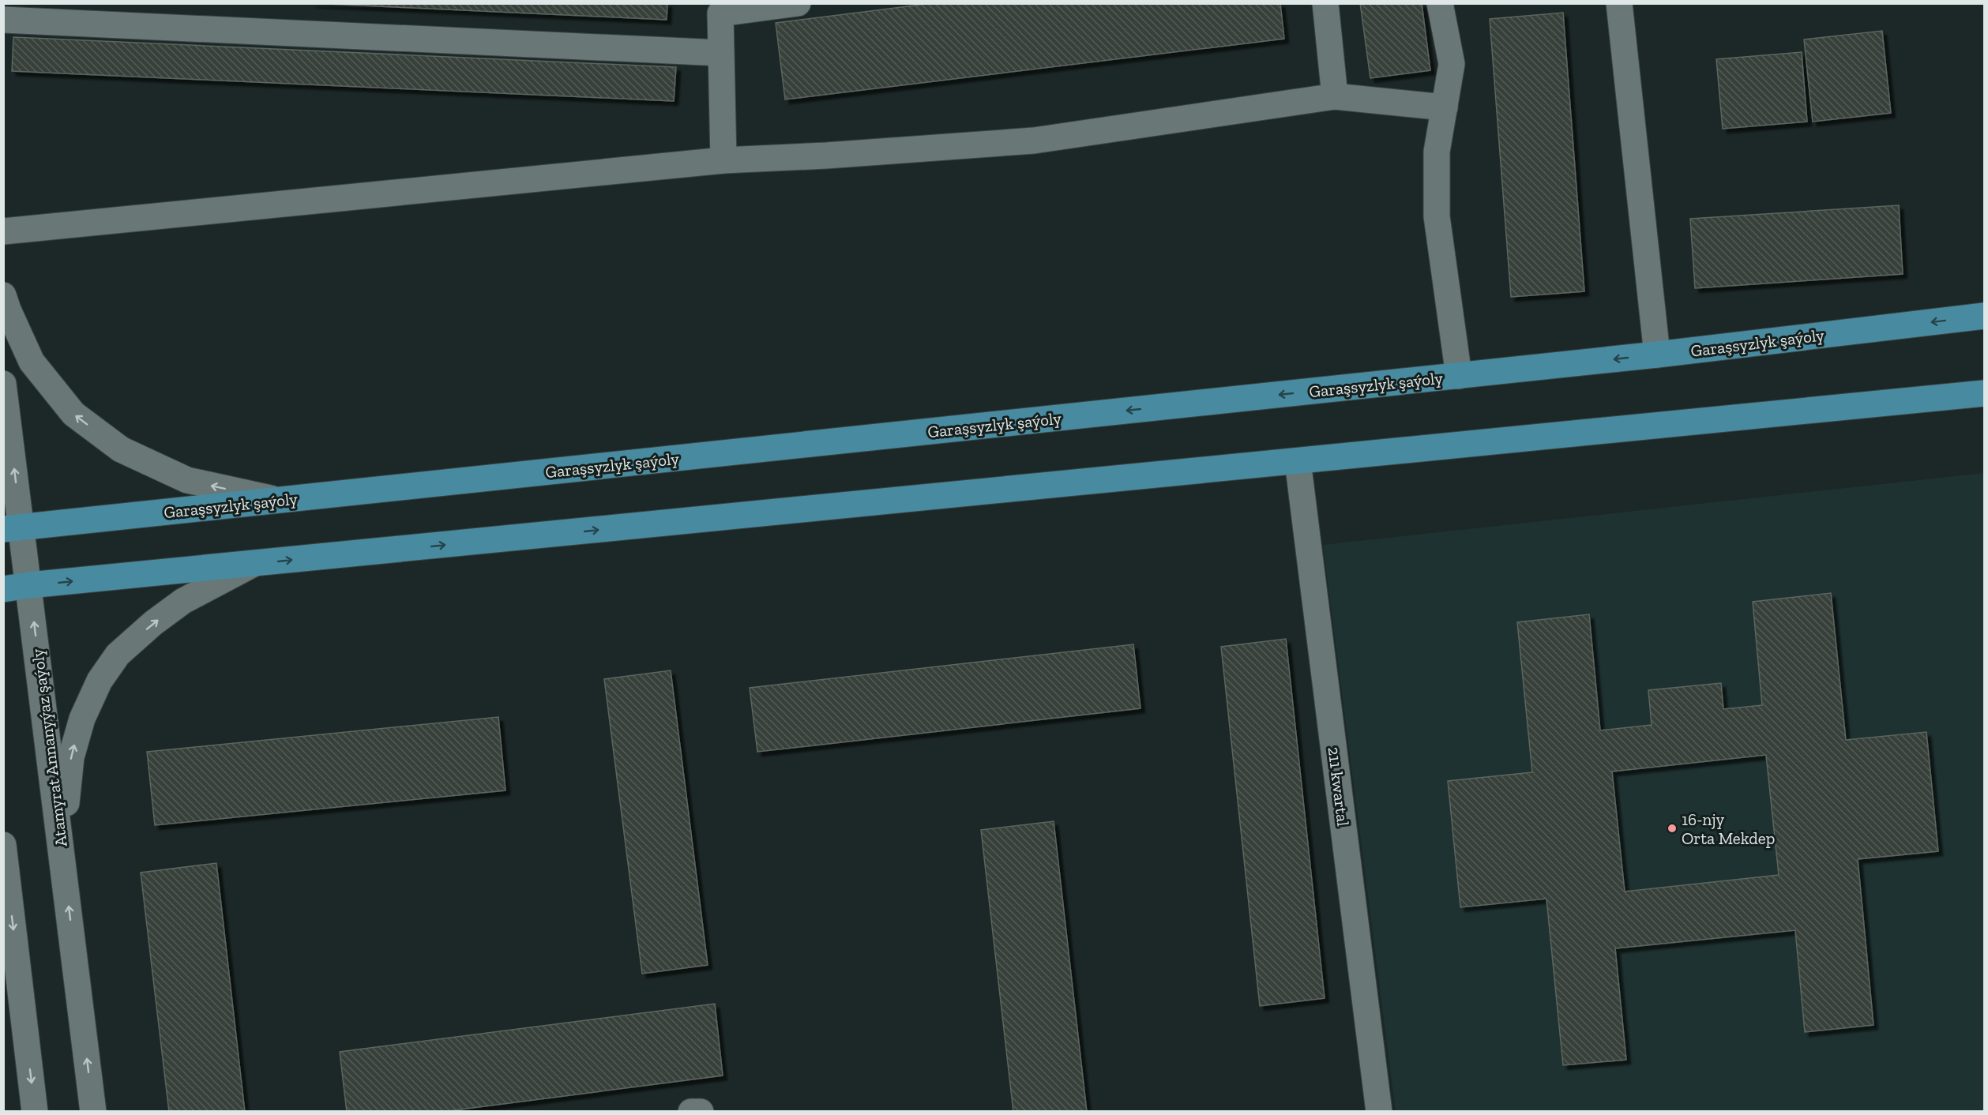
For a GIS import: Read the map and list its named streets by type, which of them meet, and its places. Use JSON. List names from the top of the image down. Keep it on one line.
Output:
{"streets":{"main road":["Garaşsyzlyk şaýoly"],"street":["Atamyrat Annanyýaz şaýoly","211 kwartal"]},"crossings":[["Garaşsyzlyk şaýoly","Atamyrat Annanyýaz şaýoly"]],"places":["16-njy Orta Mekdep"]}
